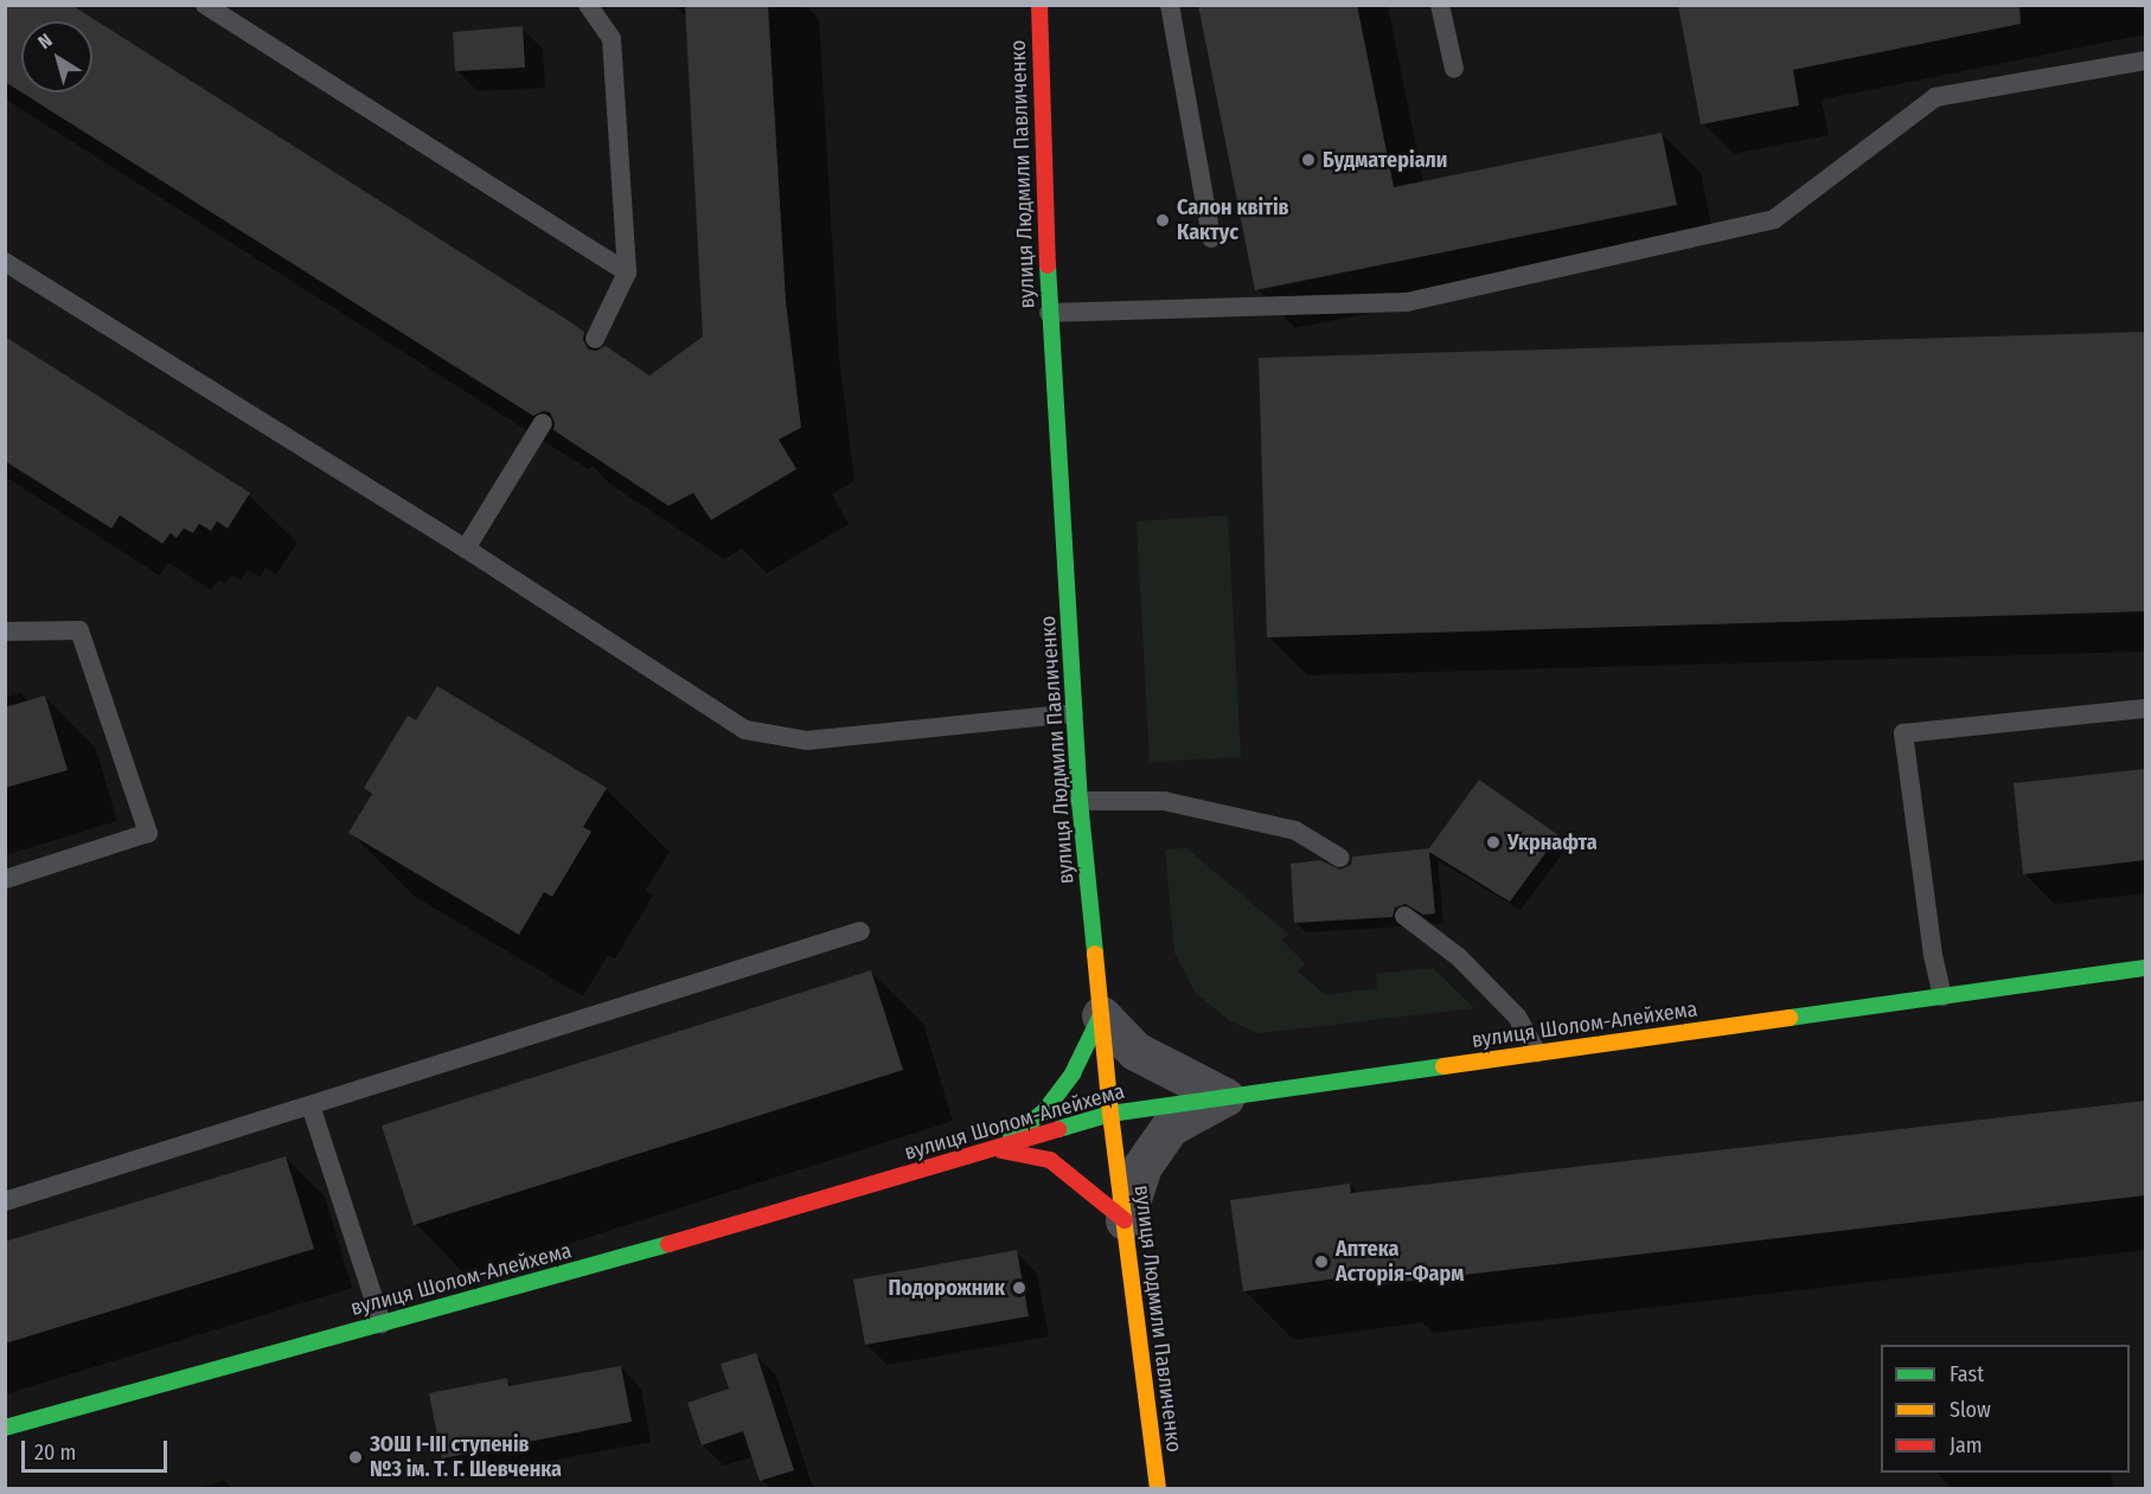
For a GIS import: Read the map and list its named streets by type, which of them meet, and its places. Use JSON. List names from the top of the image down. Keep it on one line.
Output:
{"streets":{"street":["вулиця Людмили Павличенко","вулиця Шолом-Алейхема"]},"crossings":[["вулиця Людмили Павличенко","вулиця Шолом-Алейхема"]],"places":["Будматеріали","Салон квітів Кактус","Укрнафта","Аптека Асторія-Фарм","Подорожник","ЗОШ І-ІІІ ступенів №3 ім. Т. Г. Шевченка"],"legend":["Fast","Slow","Jam"],"scale_bar":"20 m","north":"top left"}
